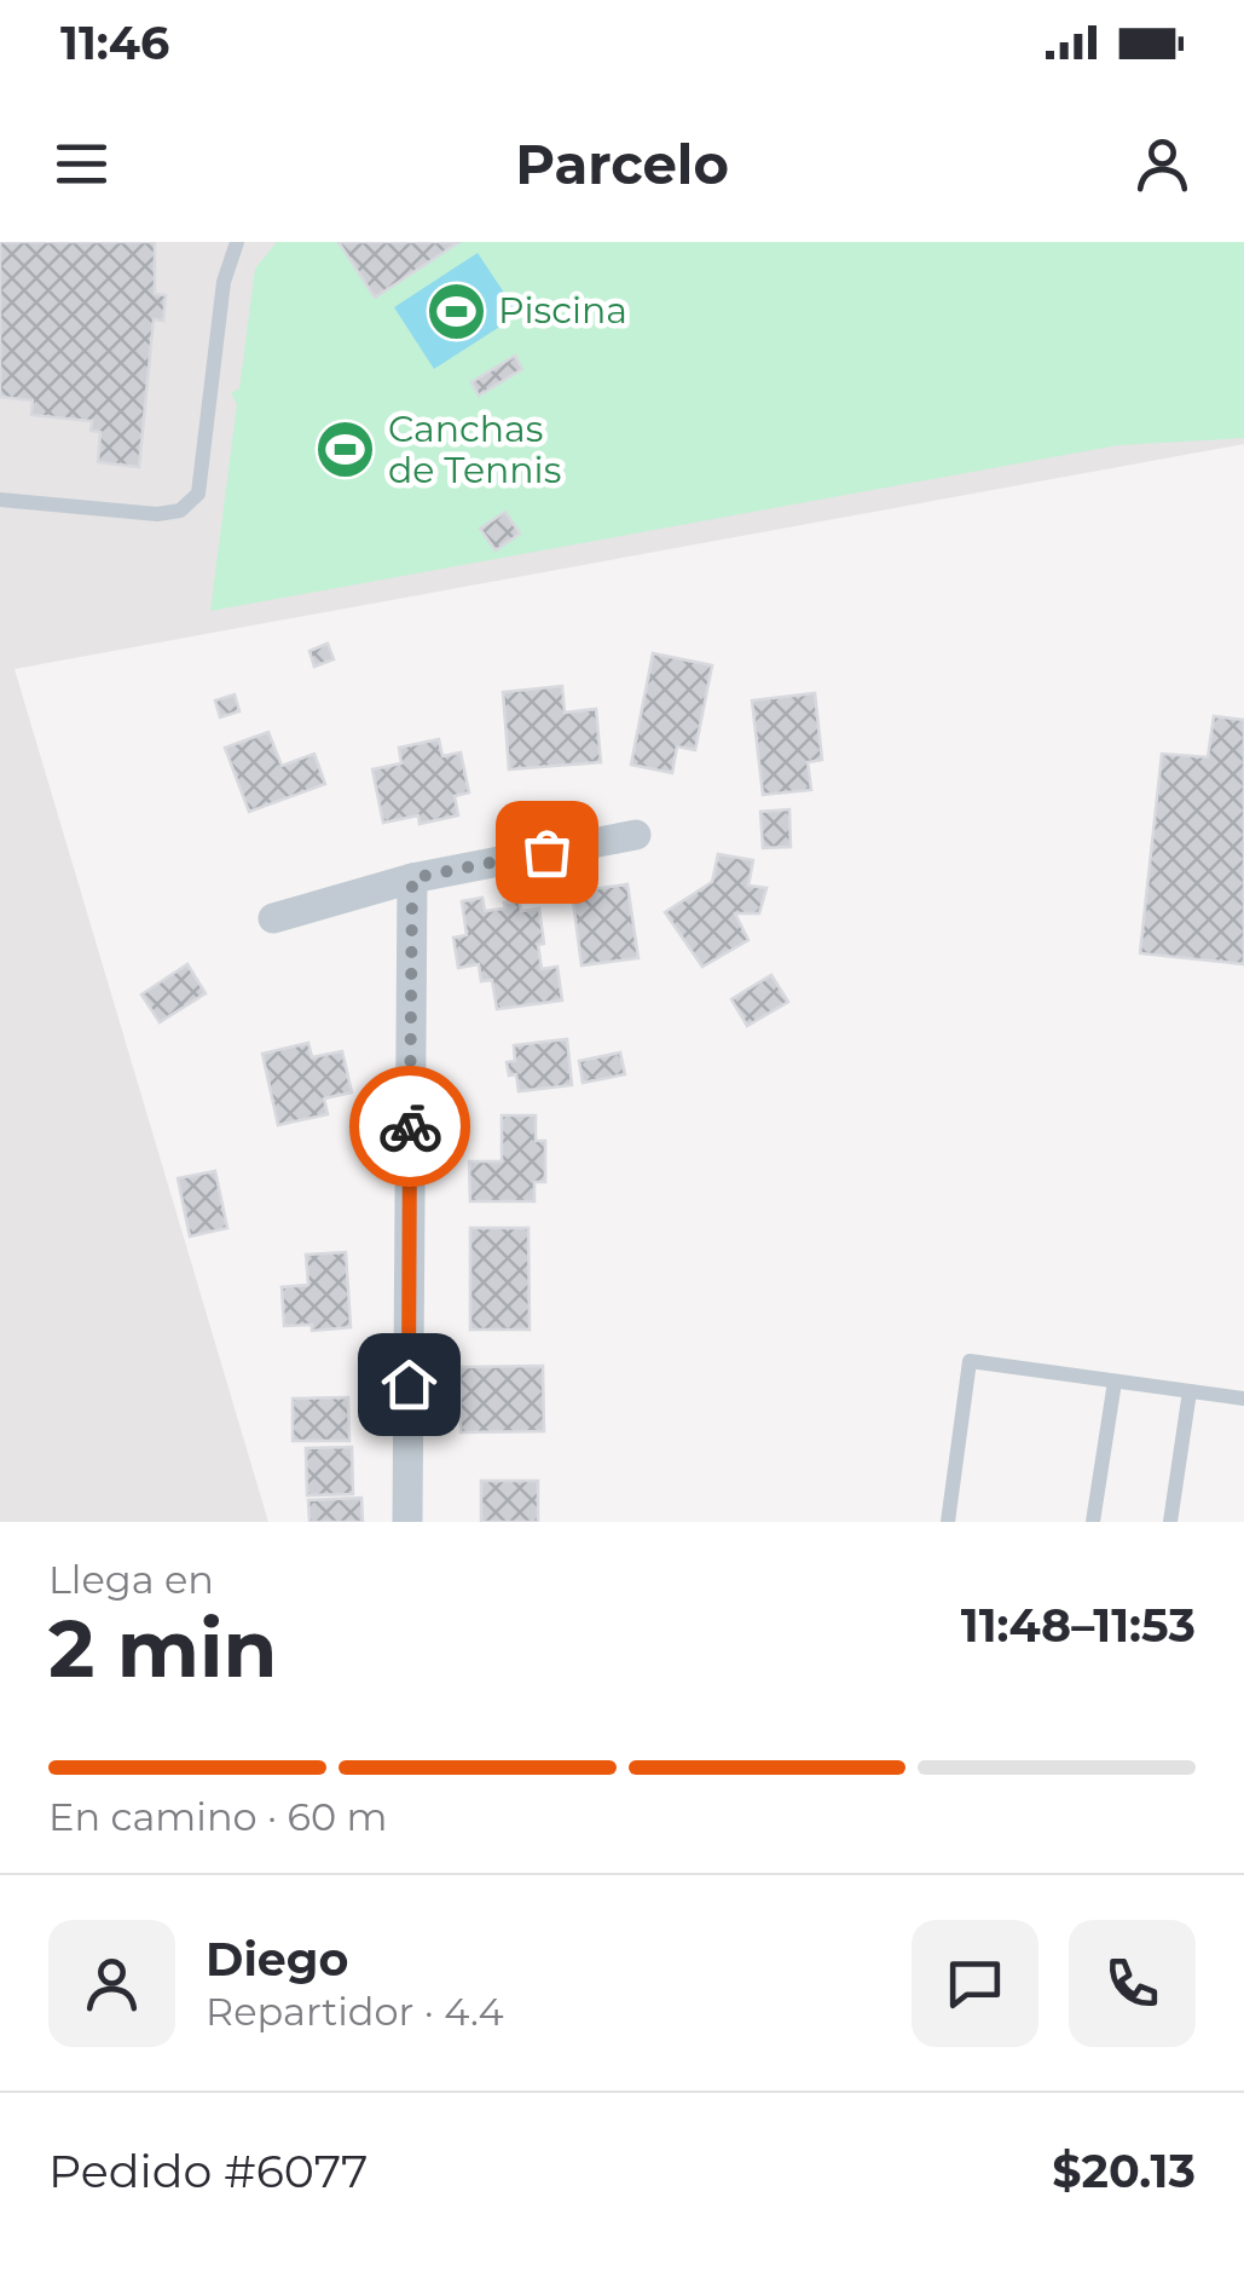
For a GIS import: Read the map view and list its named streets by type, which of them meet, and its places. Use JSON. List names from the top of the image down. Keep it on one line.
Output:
{"places":{"sports":["Piscina","Canchas de Tennis"]},"page":{"status":"11:46","header":"Parcelo","heading":["2 min","Llega en","11:48–11:53"],"panel":["Diego","Repartidor · 4.4","Pedido #6077","$20.13"],"bar":"En camino · 60 m"}}
